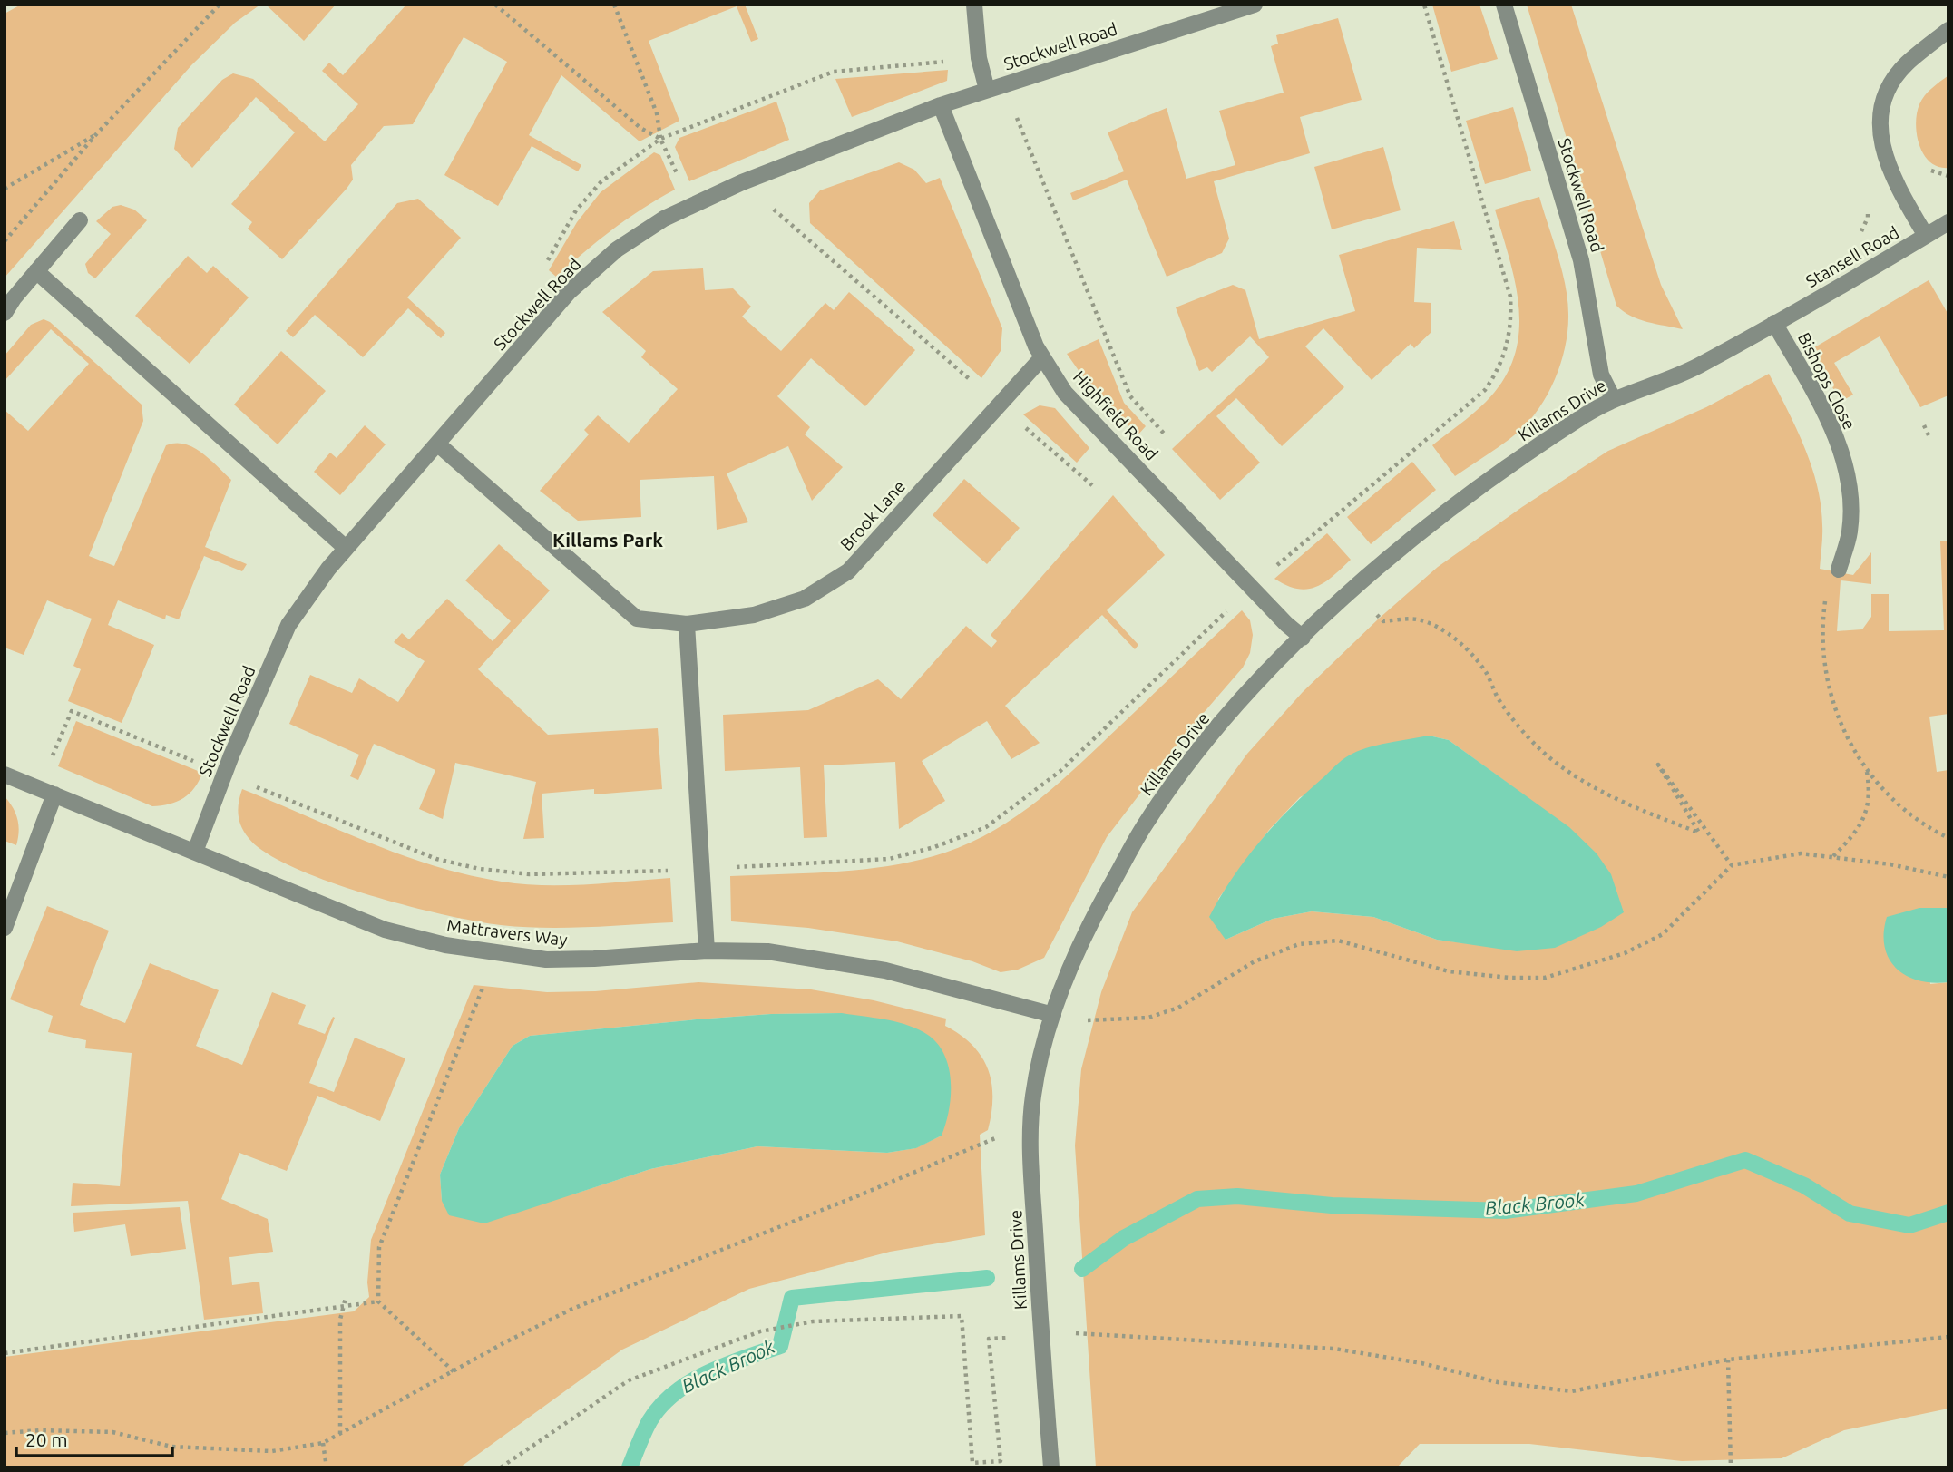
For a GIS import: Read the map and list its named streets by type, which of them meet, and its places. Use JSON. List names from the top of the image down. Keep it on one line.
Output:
{"streets":{"street":["Stockwell Road","Stansell Road","Bishops Close","Killams Drive","Highfield Road","Brook Lane","Mattravers Way"]},"crossings":[["Stockwell Road","Killams Drive"],["Stockwell Road","Highfield Road"],["Stockwell Road","Brook Lane"],["Stockwell Road","Mattravers Way"],["Stansell Road","Bishops Close"],["Stansell Road","Killams Drive"],["Bishops Close","Killams Drive"],["Killams Drive","Highfield Road"],["Killams Drive","Mattravers Way"],["Highfield Road","Brook Lane"]],"districts":["Killams Park"],"water":["Black Brook"],"scale_bar":"20 m"}
